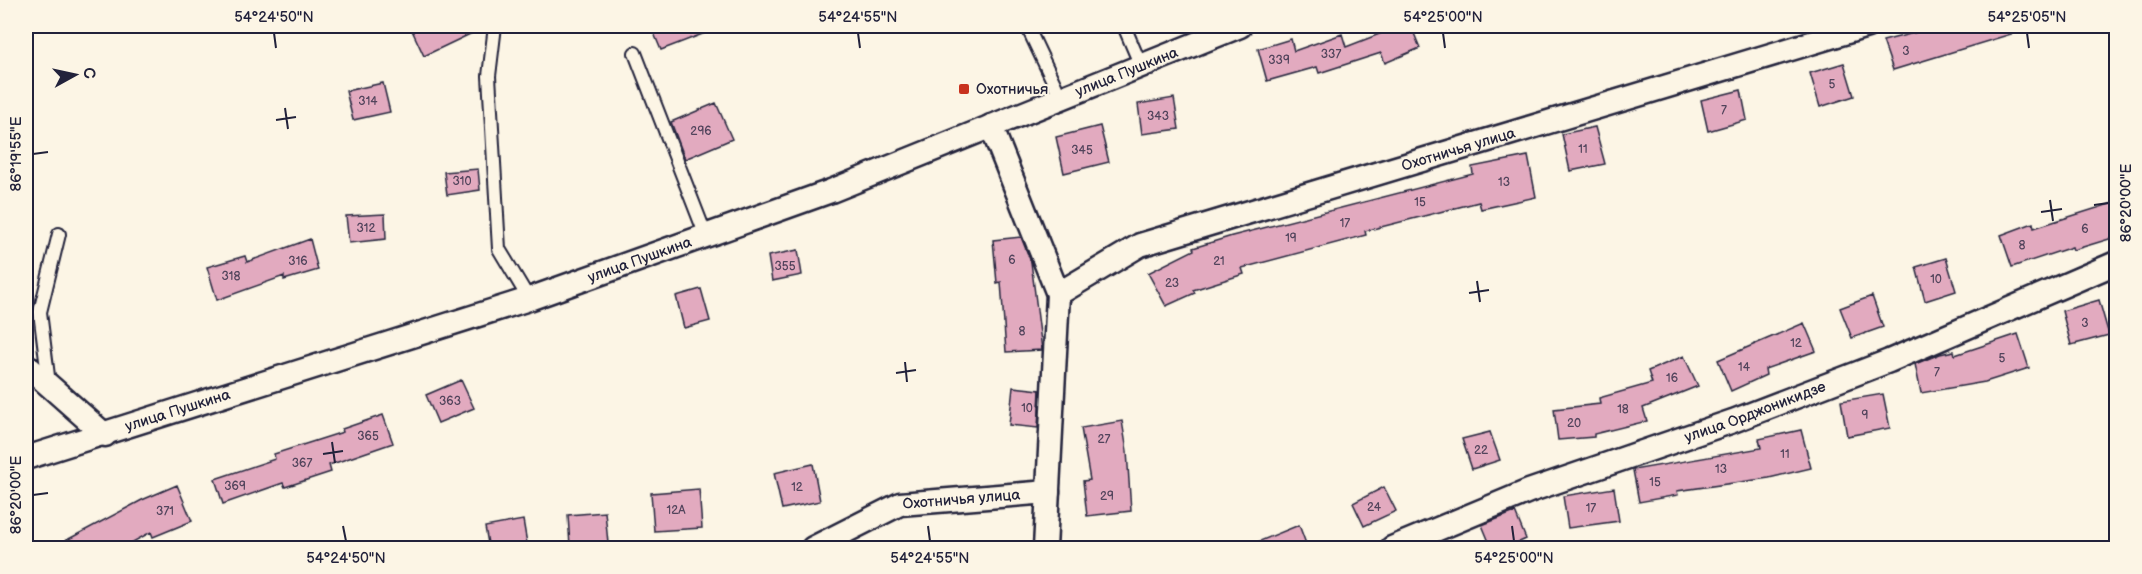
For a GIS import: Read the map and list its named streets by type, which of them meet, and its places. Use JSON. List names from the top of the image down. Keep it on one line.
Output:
{"streets":{"street":["улица Пушкина","Охотничья улица","улица Орджоникидзе"]},"places":{"transit":["Охотничья"]},"house_numbers":["3","337","339","5","314","7","343","296","11","345","310","13","15","17","312","6","19","8","6","316","21","355","318","10","23","3","8","12","5","14","7","16","363","10","18","9","20","365","27","22","11","367","13","15","369","12","29","24","17","12А","371"],"north":"right","coordinates":["54°24'50\"N","54°24'55\"N","54°25'00\"N","54°25'05\"N","86°19'55\"E","86°20'00\"E"]}
